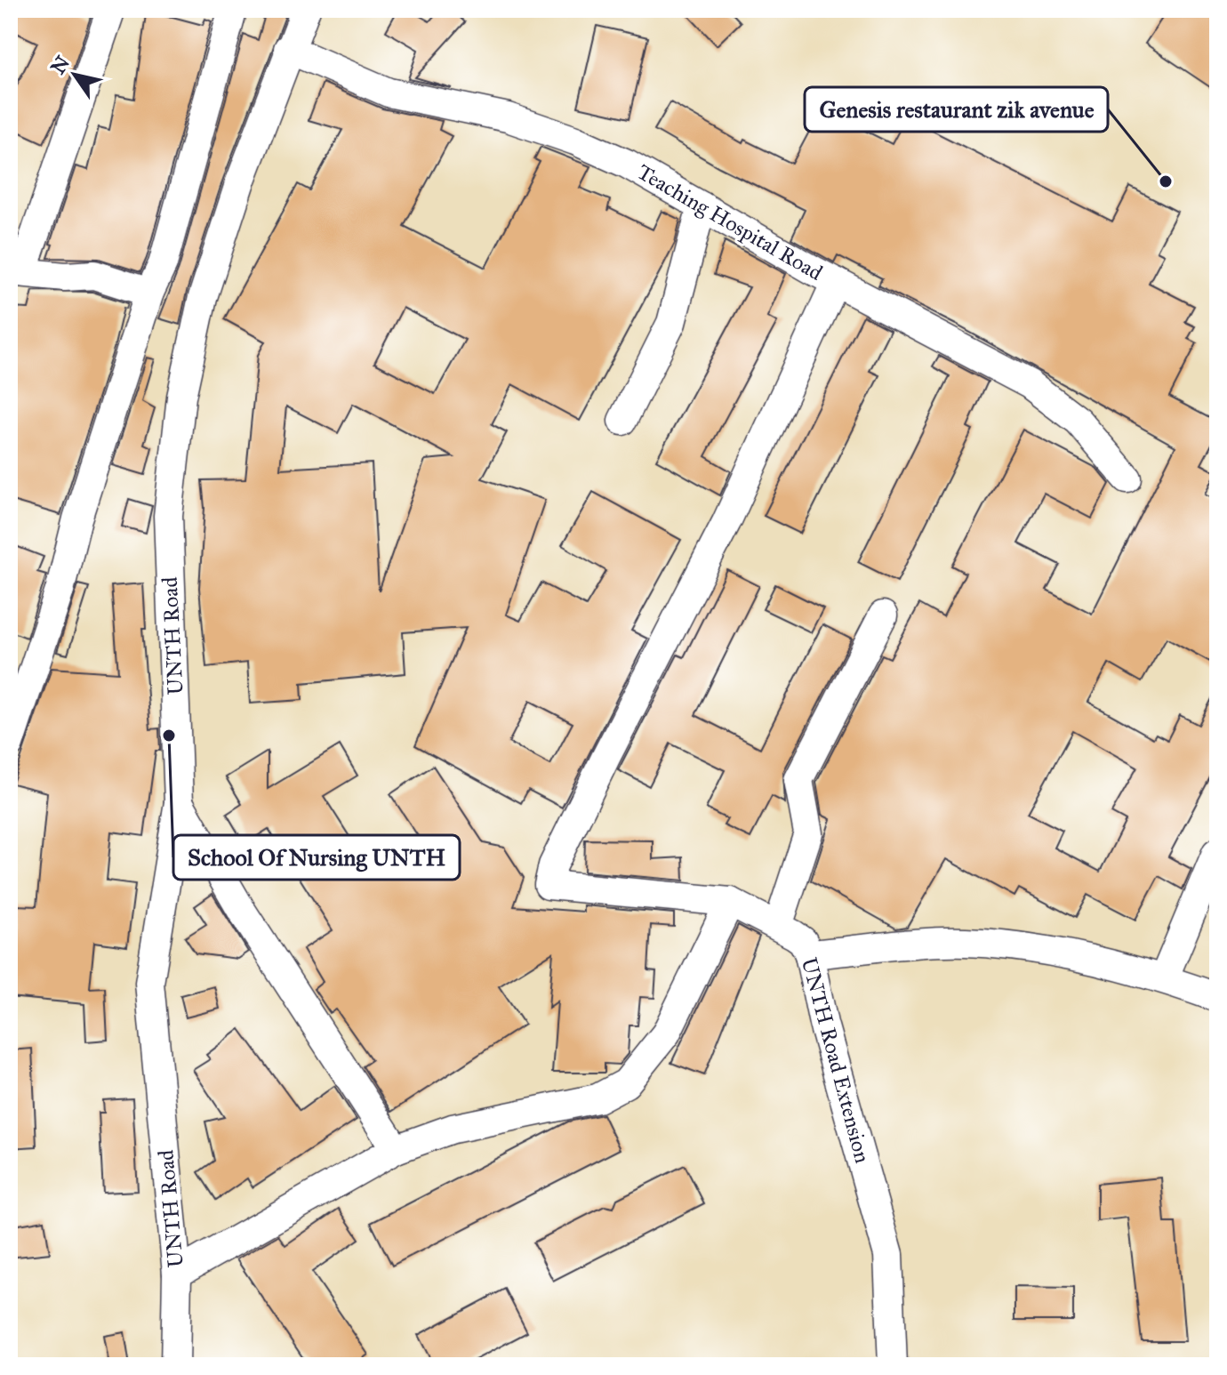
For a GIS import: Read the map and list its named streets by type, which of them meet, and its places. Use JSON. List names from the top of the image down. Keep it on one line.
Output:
{"streets":{"street":["Teaching Hospital Road","UNTH Road","UNTH Road Extension"]},"crossings":[["Teaching Hospital Road","UNTH Road"]],"places":["Genesis restaurant zik avenue","School Of Nursing UNTH"],"north":"top left"}
